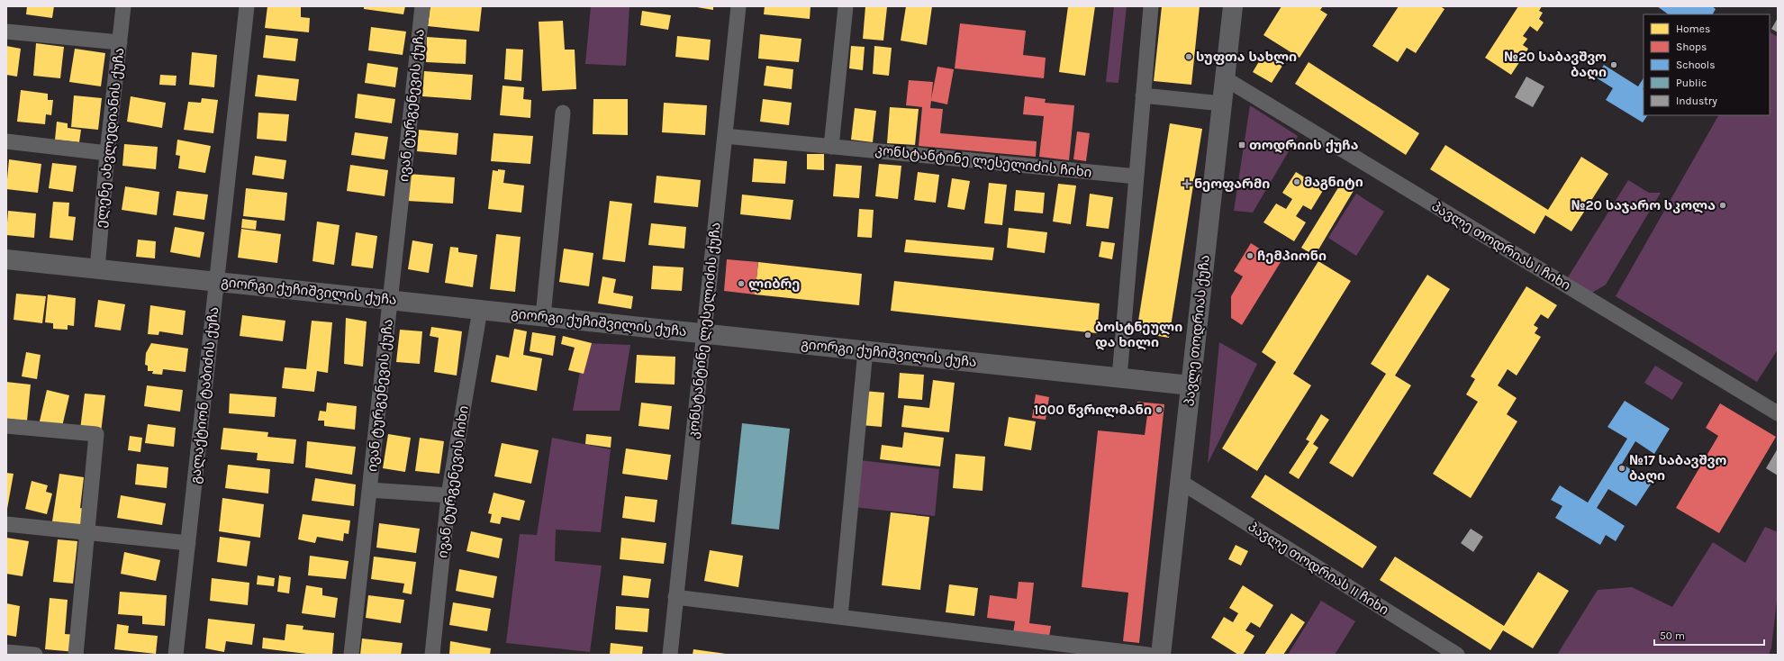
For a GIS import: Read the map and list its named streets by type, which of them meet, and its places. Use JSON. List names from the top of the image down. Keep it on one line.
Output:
{"streets":{"street":["ივან ტურგენევის ქუჩა","ელენე ახვლედიანის ქუჩა","კონსტანტინე ლესელიძის ჩიხი","პავლე თოდრიას I ჩიხი","გიორგი ქუჩიშვილის ქუჩა","კონსტანტინე ლესელიძის ქუჩა","პავლე თოდრიას ქუჩა","გალაქტიონ ტაბიძის ქუჩა","ივან ტურგენევის ჩიხი","პავლე თოდრიას II ჩიხი"]},"crossings":[["ივან ტურგენევის ქუჩა","გიორგი ქუჩიშვილის ქუჩა"],["ელენე ახვლედიანის ქუჩა","გიორგი ქუჩიშვილის ქუჩა"],["კონსტანტინე ლესელიძის ჩიხი","კონსტანტინე ლესელიძის ქუჩა"],["პავლე თოდრიას I ჩიხი","პავლე თოდრიას ქუჩა"],["გიორგი ქუჩიშვილის ქუჩა","კონსტანტინე ლესელიძის ქუჩა"],["გიორგი ქუჩიშვილის ქუჩა","პავლე თოდრიას ქუჩა"],["გიორგი ქუჩიშვილის ქუჩა","გალაქტიონ ტაბიძის ქუჩა"],["გიორგი ქუჩიშვილის ქუჩა","ივან ტურგენევის ჩიხი"],["პავლე თოდრიას ქუჩა","პავლე თოდრიას II ჩიხი"]],"places":{"other":["სუფთა სახლი","№20 საბავშვო ბაღი","მაგნიტი","№20 საჯარო სკოლა","ჩემპიონი","ლიბრე","ბოსტნეული და ხილი","1000 წვრილმანი","№17 საბავშვო ბაღი"],"transit":["თოდრიის ქუჩა"],"health":["ნეოფარმი"]},"legend":["Homes","Shops","Schools","Public","Industry"],"scale_bar":"50 m"}
